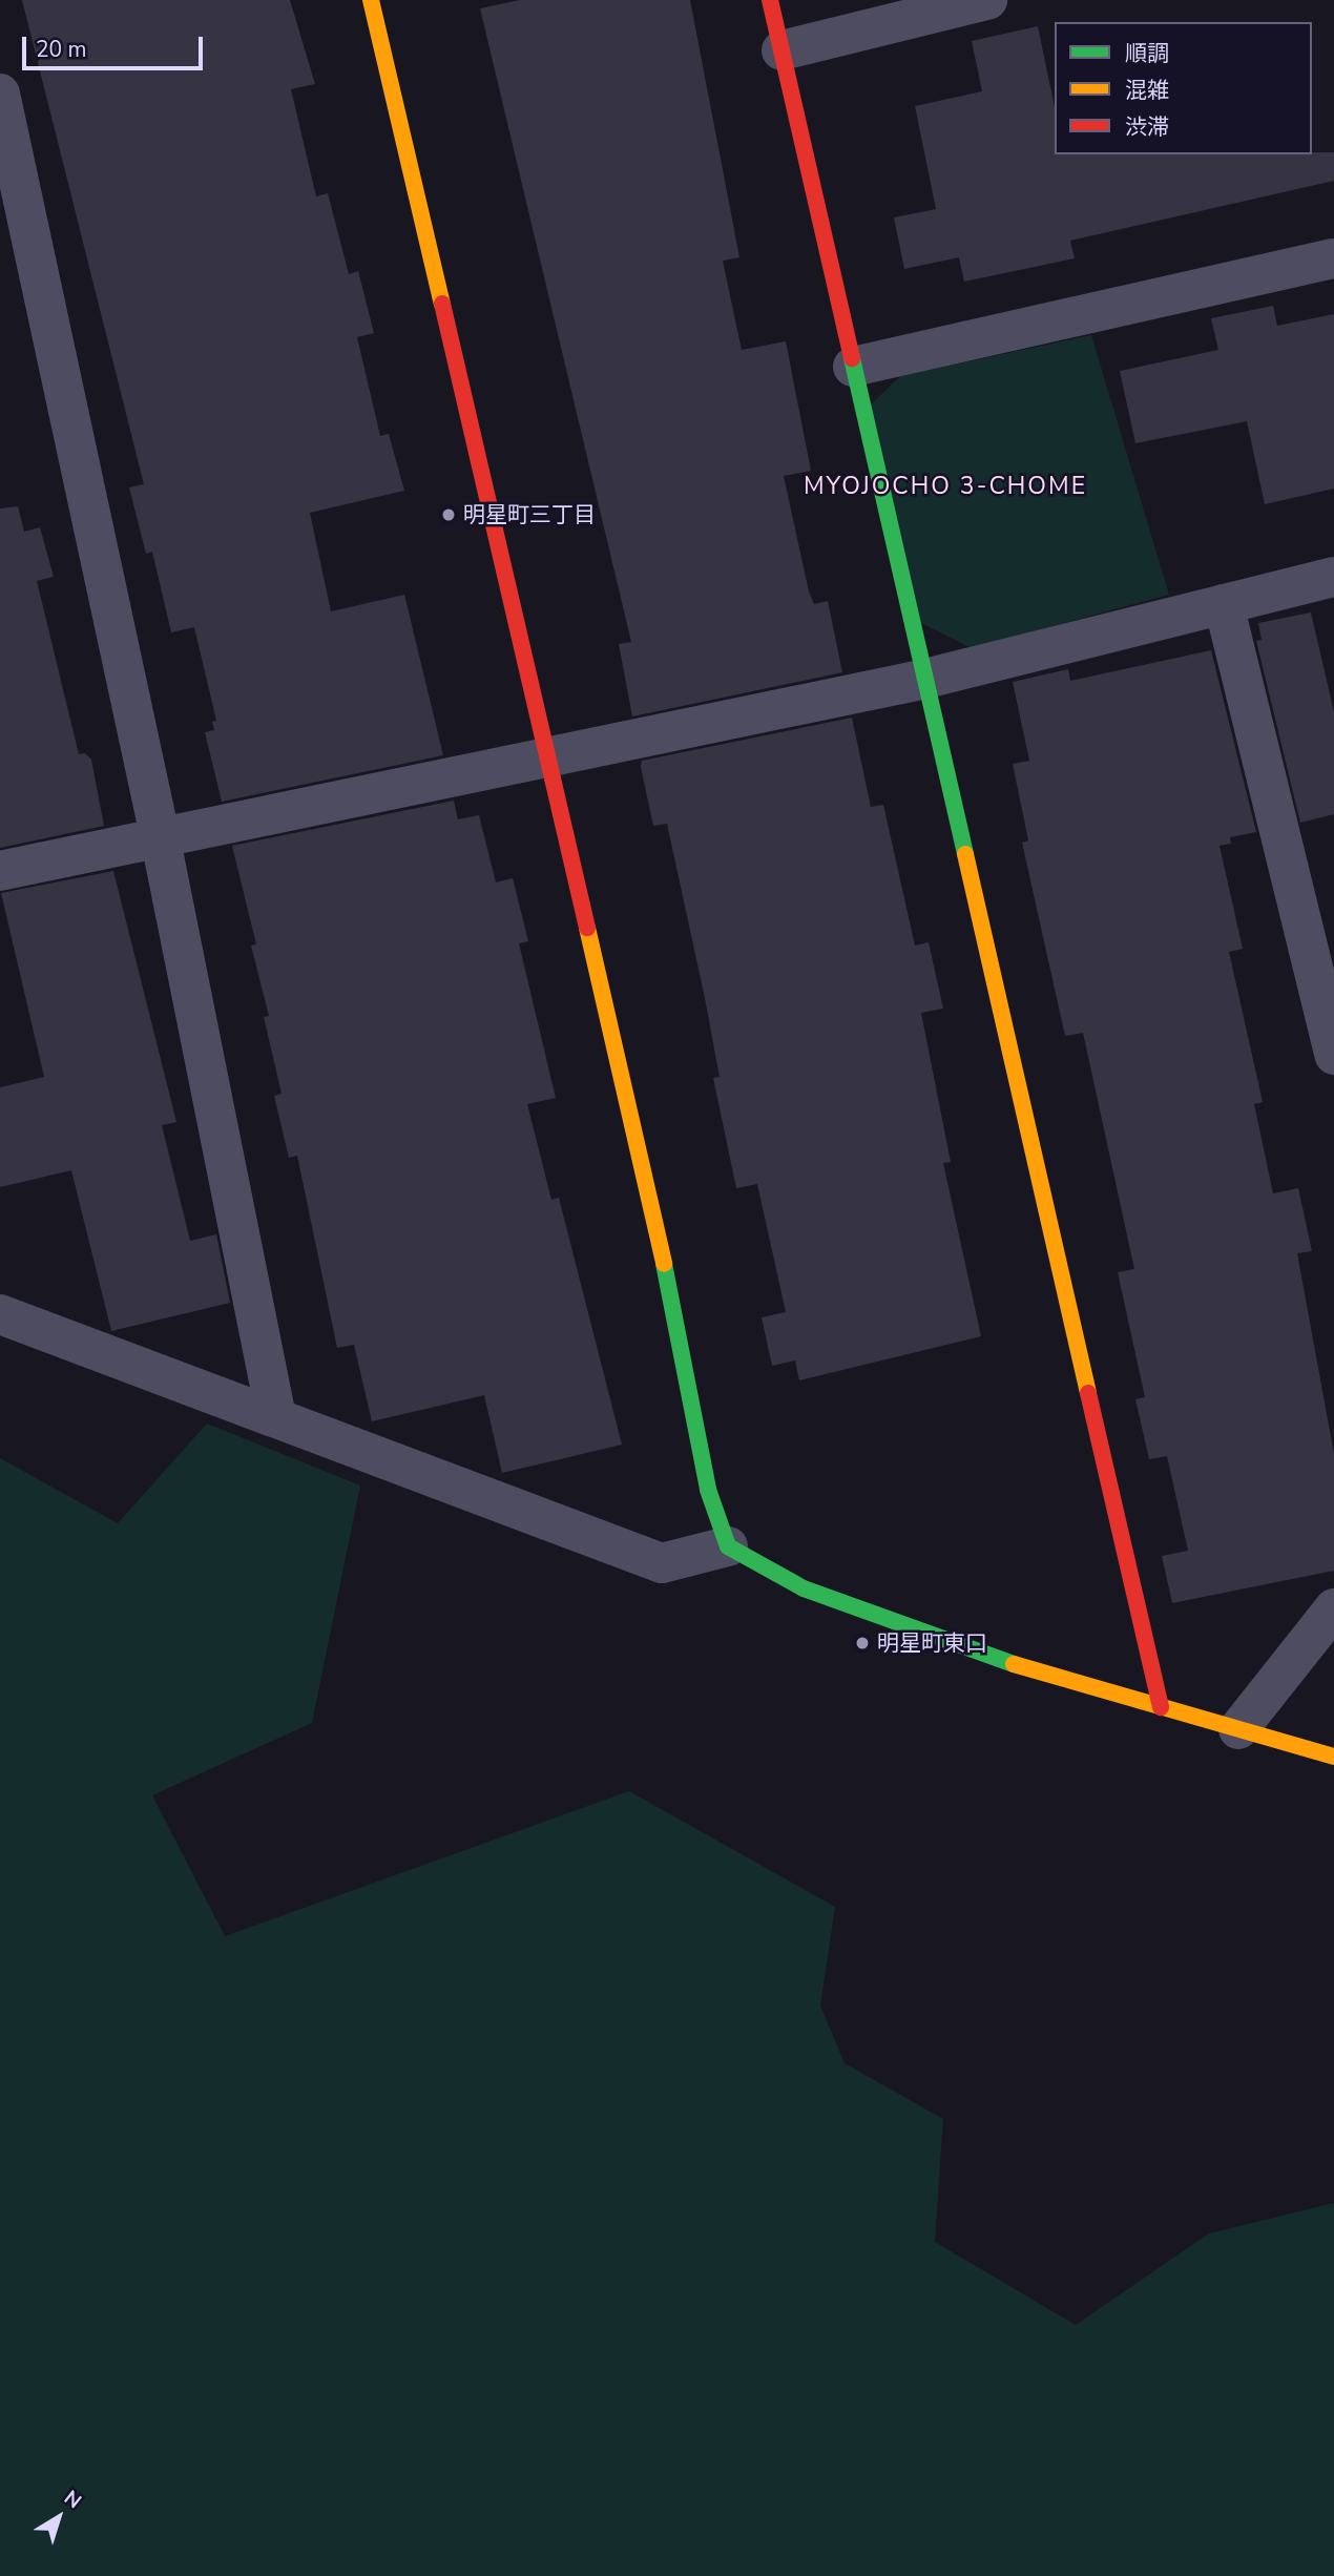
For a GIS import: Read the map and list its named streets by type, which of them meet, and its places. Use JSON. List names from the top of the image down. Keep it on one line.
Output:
{"districts":["MYOJOCHO 3-CHOME"],"places":["明星町三丁目","明星町東口"],"legend":["順調","混雑","渋滞"],"scale_bar":"20 m","north":"top right"}
